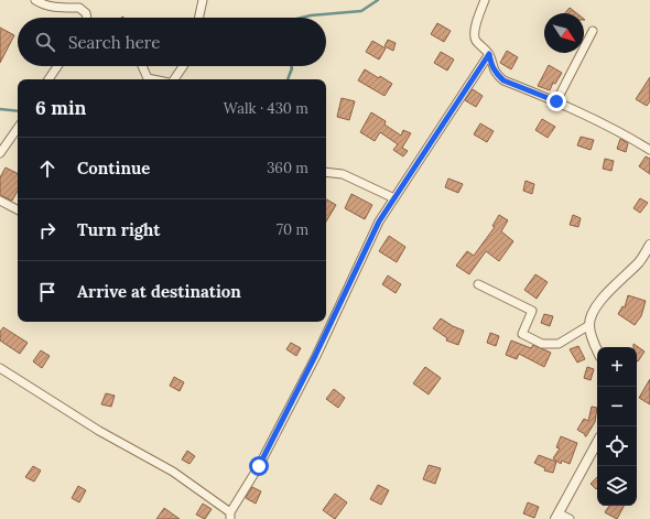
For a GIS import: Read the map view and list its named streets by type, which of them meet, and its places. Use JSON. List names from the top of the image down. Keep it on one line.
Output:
{"north":"bottom right","page":{"search":"Search here","heading":["6 min","Walk · 430 m"],"list":[["Continue","360 m"],["Turn right","70 m"],"Arrive at destination"],"map_buttons":["+","−"]}}
